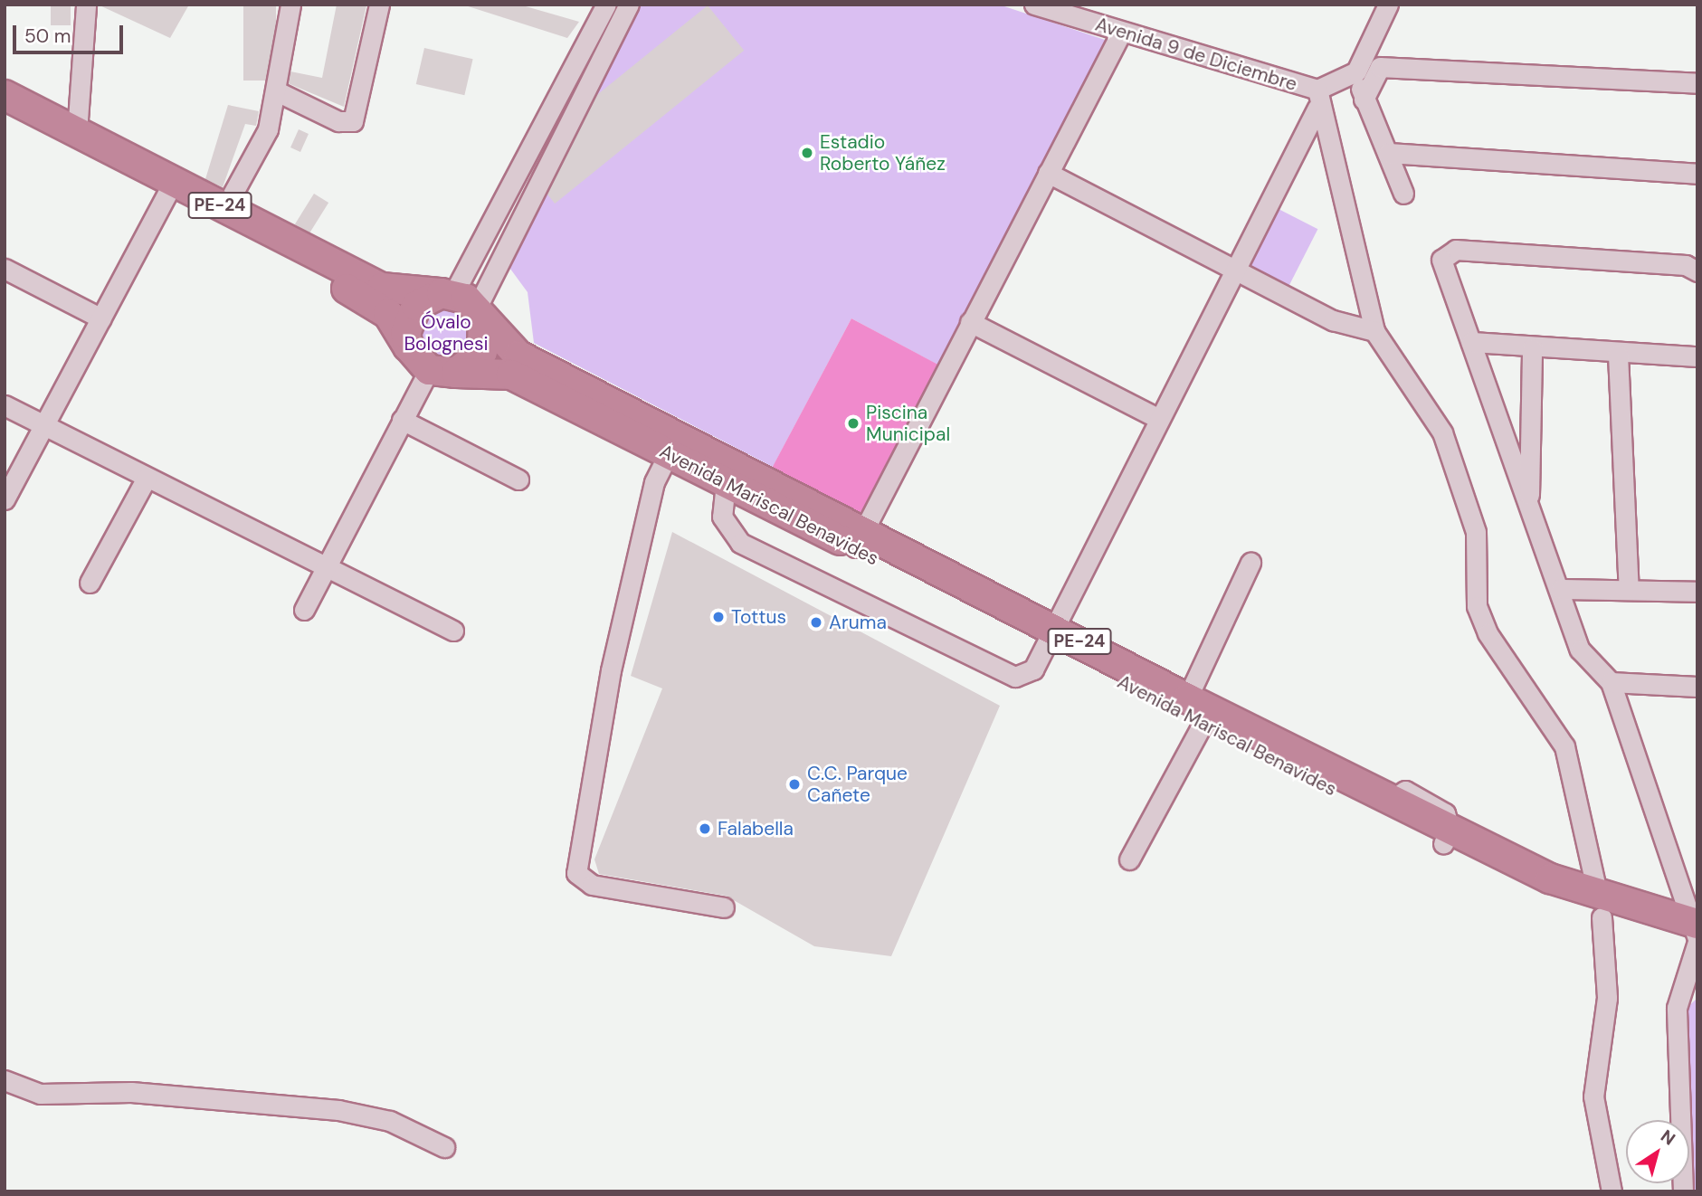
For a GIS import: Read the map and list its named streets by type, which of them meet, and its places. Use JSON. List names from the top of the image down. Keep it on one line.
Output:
{"streets":{"highway":["PE-24","Avenida Mariscal Benavides"],"street":["Avenida 9 de Diciembre"]},"crossings":[["PE-24","Avenida Mariscal Benavides"]],"parks":["Óvalo Bolognesi"],"places":["Estadio Roberto Yáñez","Piscina Municipal","Tottus","Aruma","C.C. Parque Cañete","Falabella"],"scale_bar":"50 m","north":"top right"}
